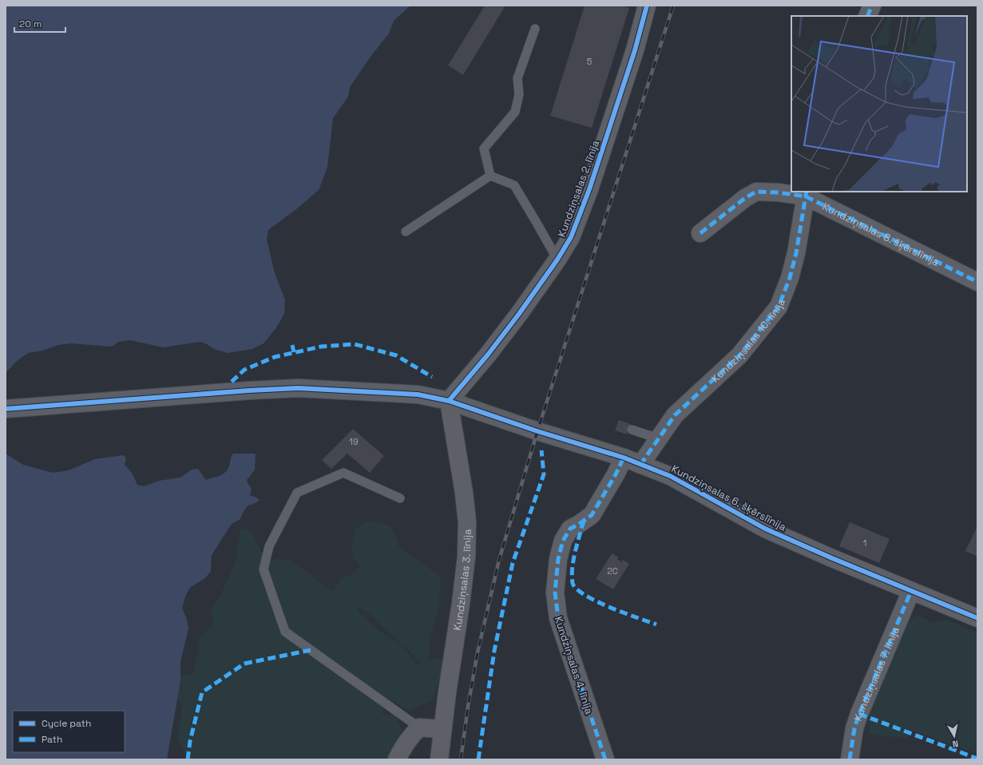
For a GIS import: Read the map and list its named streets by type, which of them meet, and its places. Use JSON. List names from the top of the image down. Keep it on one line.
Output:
{"streets":{"street":["Kundziņsalas 2. līnija","Kundziņsalas 8. šķērslīnija","Kundziņsalas 10. līnija","Kundziņsalas 6. šķērslīnija","Kundziņsalas 3. līnija","Kundziņsalas 4. līnija","Kundziņsalas 7. līnija"]},"crossings":[["Kundziņsalas 2. līnija","Kundziņsalas 6. šķērslīnija"],["Kundziņsalas 2. līnija","Kundziņsalas 3. līnija"],["Kundziņsalas 8. šķērslīnija","Kundziņsalas 10. līnija"],["Kundziņsalas 10. līnija","Kundziņsalas 6. šķērslīnija"],["Kundziņsalas 6. šķērslīnija","Kundziņsalas 3. līnija"],["Kundziņsalas 6. šķērslīnija","Kundziņsalas 4. līnija"],["Kundziņsalas 6. šķērslīnija","Kundziņsalas 7. līnija"]],"house_numbers":["5","19","1","2C"],"legend":["Cycle path","Path"],"scale_bar":"20 m","north":"bottom"}
